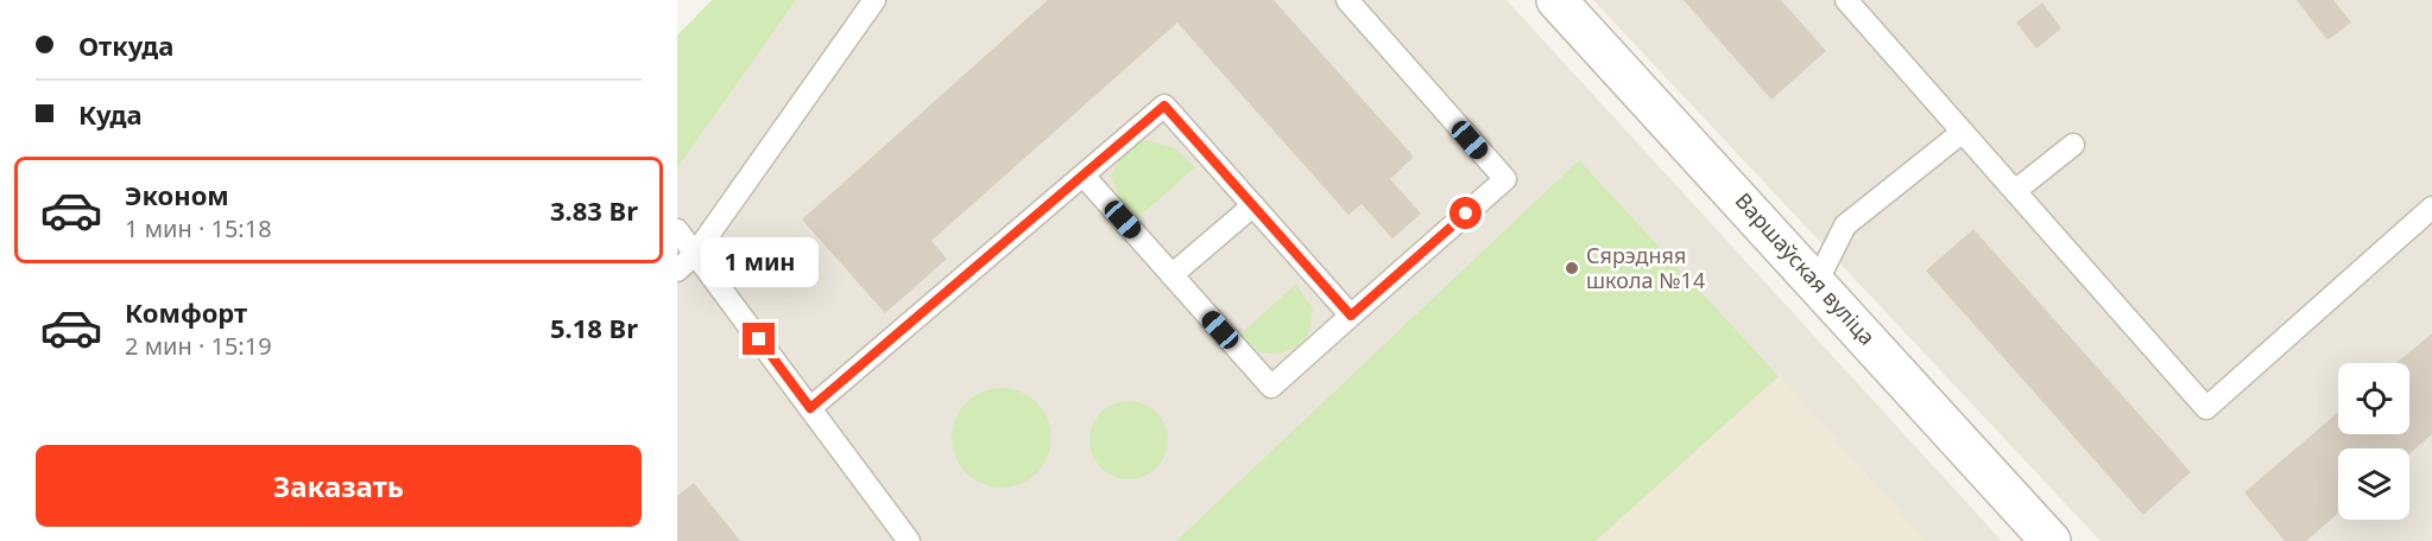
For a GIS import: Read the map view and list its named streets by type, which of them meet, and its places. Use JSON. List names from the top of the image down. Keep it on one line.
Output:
{"streets":{"street":["Варшаўская вуліца"]},"places":["Сярэдняя школа №14"],"page":{"banner":["Откуда","Куда"],"list":[{"name":"Эконом","note":"1 мин · 15:18","value":"3.83 Br"},{"name":"Комфорт","note":"2 мин · 15:19","value":"5.18 Br"}],"bubble":"1 мин","buttons":"Заказать"}}
